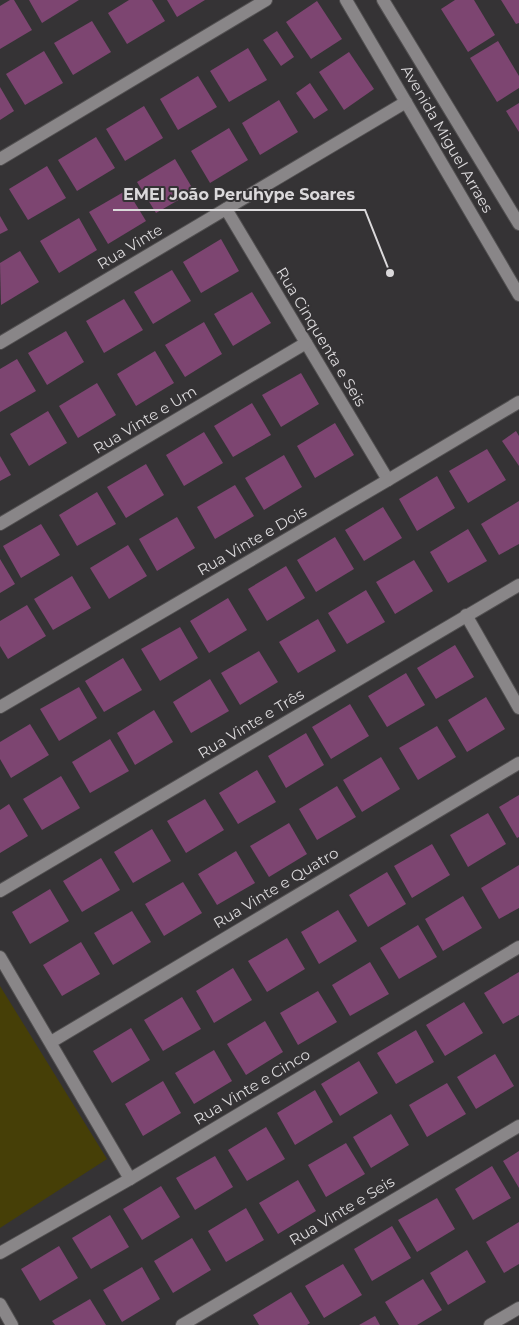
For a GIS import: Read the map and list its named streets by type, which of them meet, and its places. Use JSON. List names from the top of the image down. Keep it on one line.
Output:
{"streets":{"street":["Avenida Miguel Arraes","Rua Vinte","Rua Cinquenta e Seis","Rua Vinte e Um","Rua Vinte e Dois","Rua Vinte e Três","Rua Vinte e Quatro","Rua Vinte e Cinco","Rua Vinte e Seis"]},"crossings":[["Avenida Miguel Arraes","Rua Vinte"],["Rua Vinte","Rua Cinquenta e Seis"],["Rua Cinquenta e Seis","Rua Vinte e Um"],["Rua Cinquenta e Seis","Rua Vinte e Dois"]],"places":["EMEI João Peruhype Soares"]}
